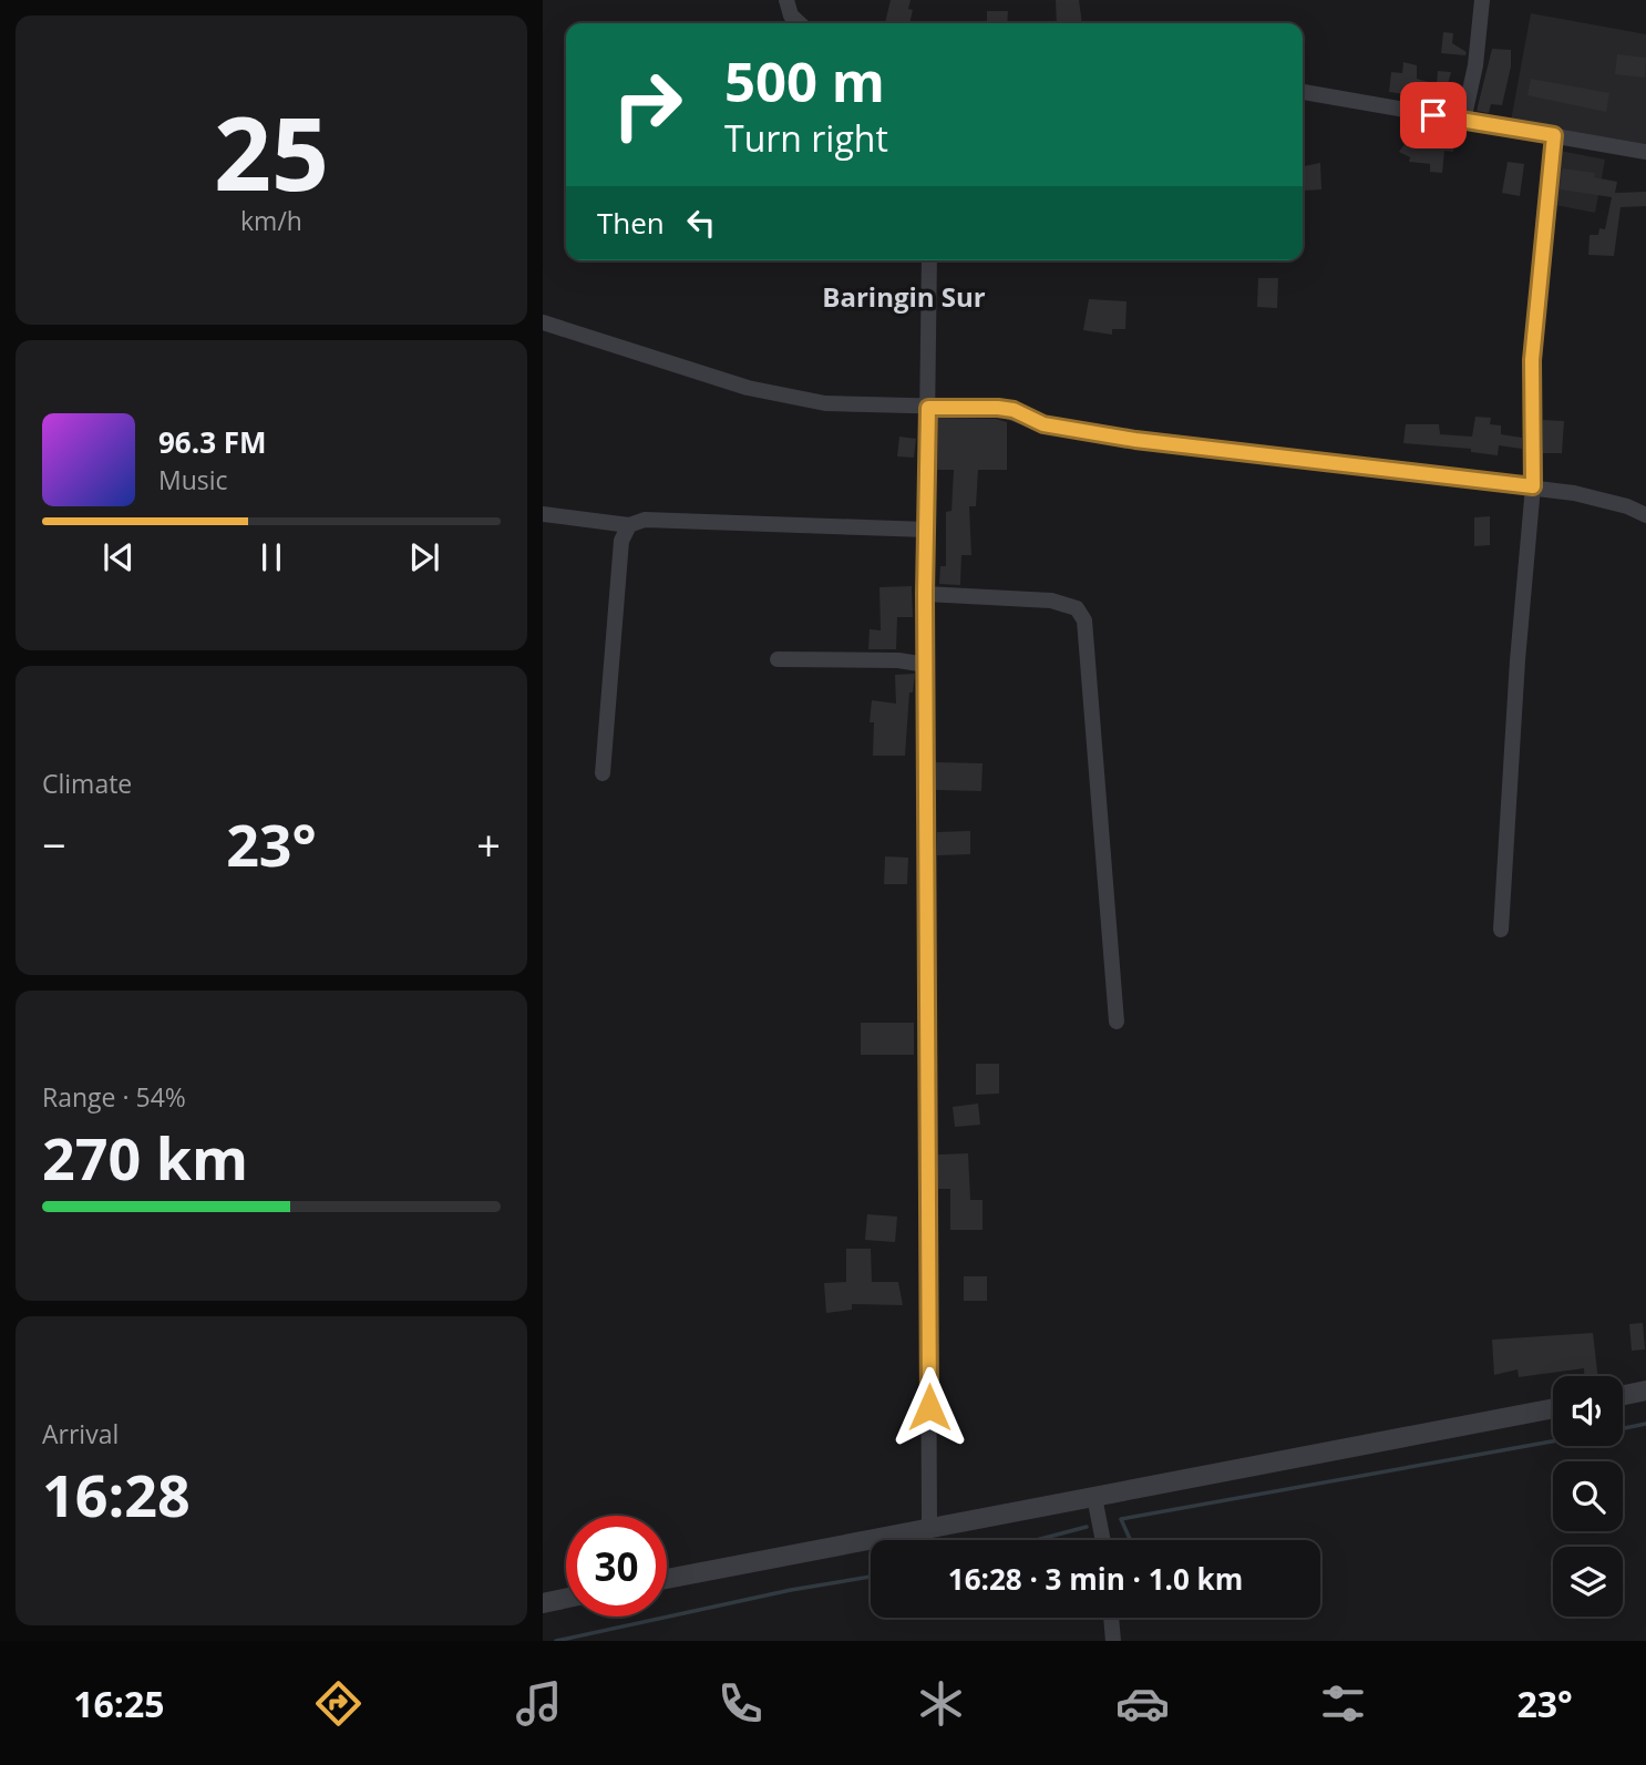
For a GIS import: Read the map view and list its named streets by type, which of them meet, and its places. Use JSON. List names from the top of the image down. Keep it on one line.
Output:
{"districts":["Baringin Sur"],"page":{"tile":[["25","km/h"],"Climate",["Range · 54%","270 km"],["Arrival","16:28"]],"turn":["500 m","Turn right"],"then":"Then","song":["96.3 FM","Music"],"heat":["−","23°","+"],"limit":"30","trip":"16:28 · 3 min · 1.0 km","tabs":["16:25","23°"]}}
